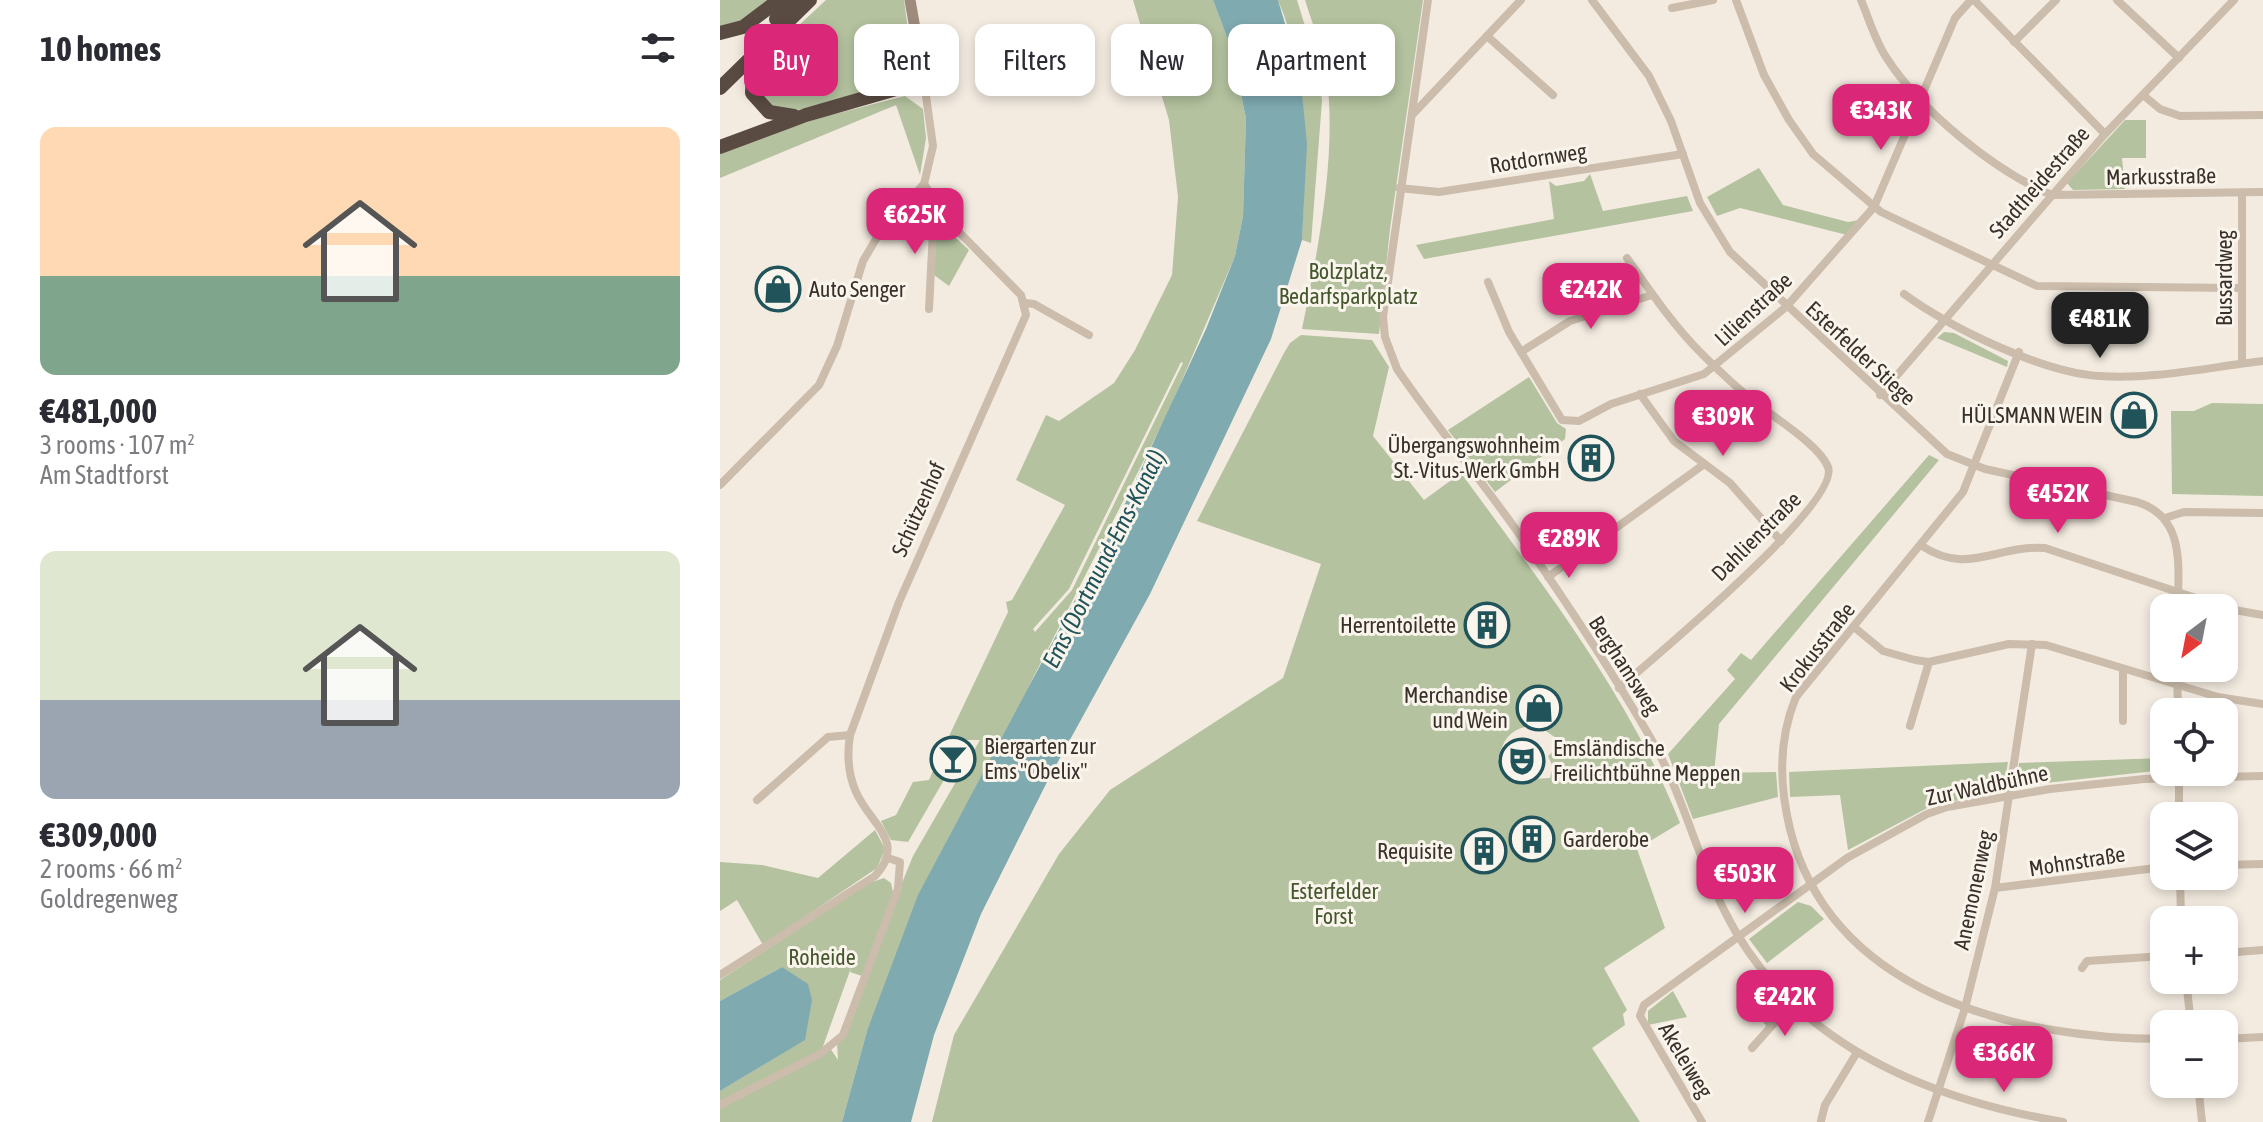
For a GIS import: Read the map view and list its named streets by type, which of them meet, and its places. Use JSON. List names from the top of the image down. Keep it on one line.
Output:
{"streets":{"street":["Rotdornweg","Markusstraße","Stadtheidestraße","Bussardweg","Lilienstraße","Esterfelder Stiege","Schützenhof","Dahlienstraße","Krokusstraße","Berghamsweg","Zur Waldbühne","Mohnstraße","Anemonenweg","Akeleiweg"]},"crossings":[["Rotdornweg","Esterfelder Stiege"],["Rotdornweg","Berghamsweg"],["Markusstraße","Stadtheidestraße"],["Markusstraße","Bussardweg"],["Markusstraße","Lilienstraße"],["Stadtheidestraße","Esterfelder Stiege"],["Lilienstraße","Esterfelder Stiege"],["Lilienstraße","Dahlienstraße"],["Esterfelder Stiege","Krokusstraße"],["Dahlienstraße","Berghamsweg"],["Krokusstraße","Zur Waldbühne"],["Krokusstraße","Anemonenweg"],["Berghamsweg","Zur Waldbühne"],["Berghamsweg","Anemonenweg"],["Zur Waldbühne","Anemonenweg"],["Zur Waldbühne","Akeleiweg"],["Mohnstraße","Anemonenweg"]],"water":["Ems (Dortmund-Ems-Kanal)"],"parks":["Bolzplatz, Bedarfsparkplatz","Esterfelder Forst","Roheide"],"places":{"shop":["Auto Senger","HÜLSMANN WEIN","Merchandise und Wein"],"building":["Übergangswohnheim St.-Vitus-Werk GmbH","Herrentoilette","Garderobe","Requisite"],"bar":["Biergarten zur Ems \"Obelix\""],"theatre":["Emsländische Freilichtbühne Meppen"]},"north":"bottom left","page":{"heading":"10 homes","chip":["Buy","Rent","Filters","New","Apartment"],"price":["€343K","€625K","€242K","€481K","€309K","€452K","€289K","€503K","€242K","€366K"],"list":[{"name":"€481,000","note":"3 rooms · 107 m² · Am Stadtforst"},{"name":"€309,000","note":"2 rooms · 66 m² · Goldregenweg"}],"map_buttons":["+","−"]}}
